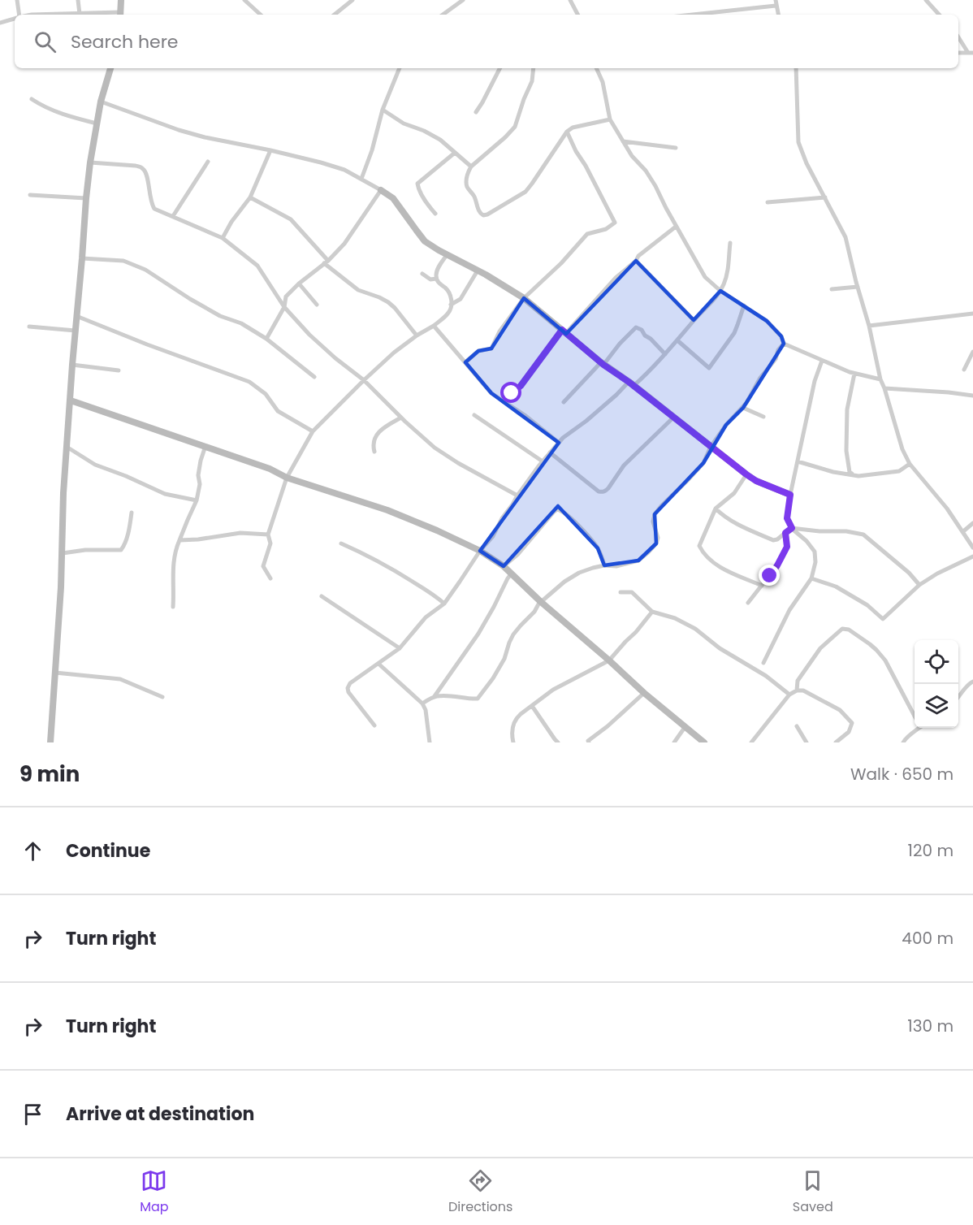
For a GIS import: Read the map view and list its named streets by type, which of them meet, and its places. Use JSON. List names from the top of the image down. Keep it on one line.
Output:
{"page":{"search":"Search here","heading":["9 min","Walk · 650 m"],"list":[["Continue","120 m"],["Turn right","400 m"],["Turn right","130 m"],"Arrive at destination"],"nav":["Map","Directions","Saved"]}}
